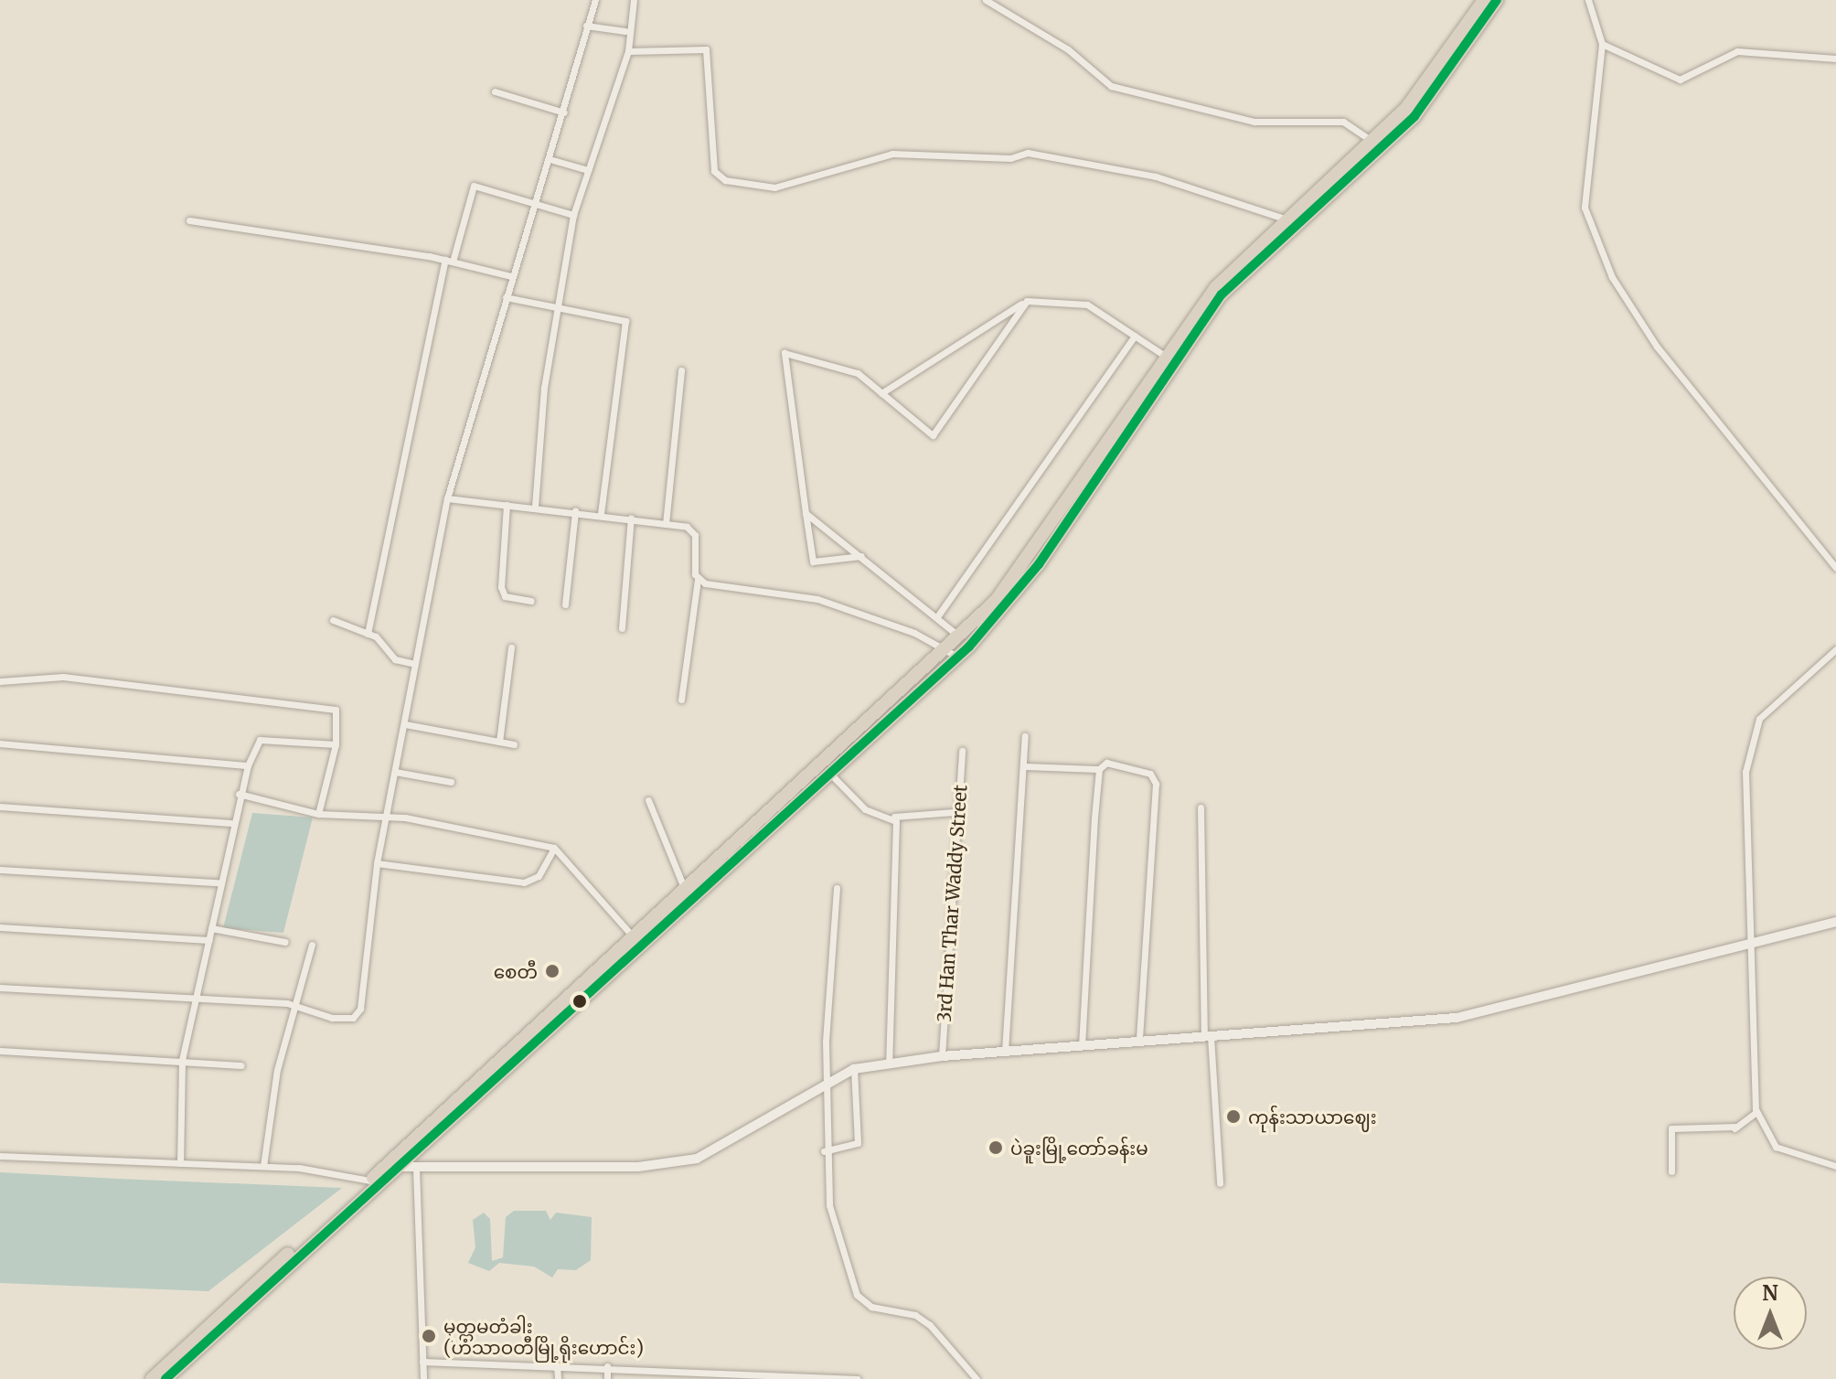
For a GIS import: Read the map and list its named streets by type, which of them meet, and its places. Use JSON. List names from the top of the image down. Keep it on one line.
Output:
{"streets":{"street":["3rd Han Thar Waddy Street"]},"places":["စေတီ","ကုန်းသာယာဈေး","ပဲခူးမြို့တော်ခန်းမ","မုတ္တမတံခါး (ဟံသာဝတီမြို့ရိုးဟောင်း)"],"north":"top"}
